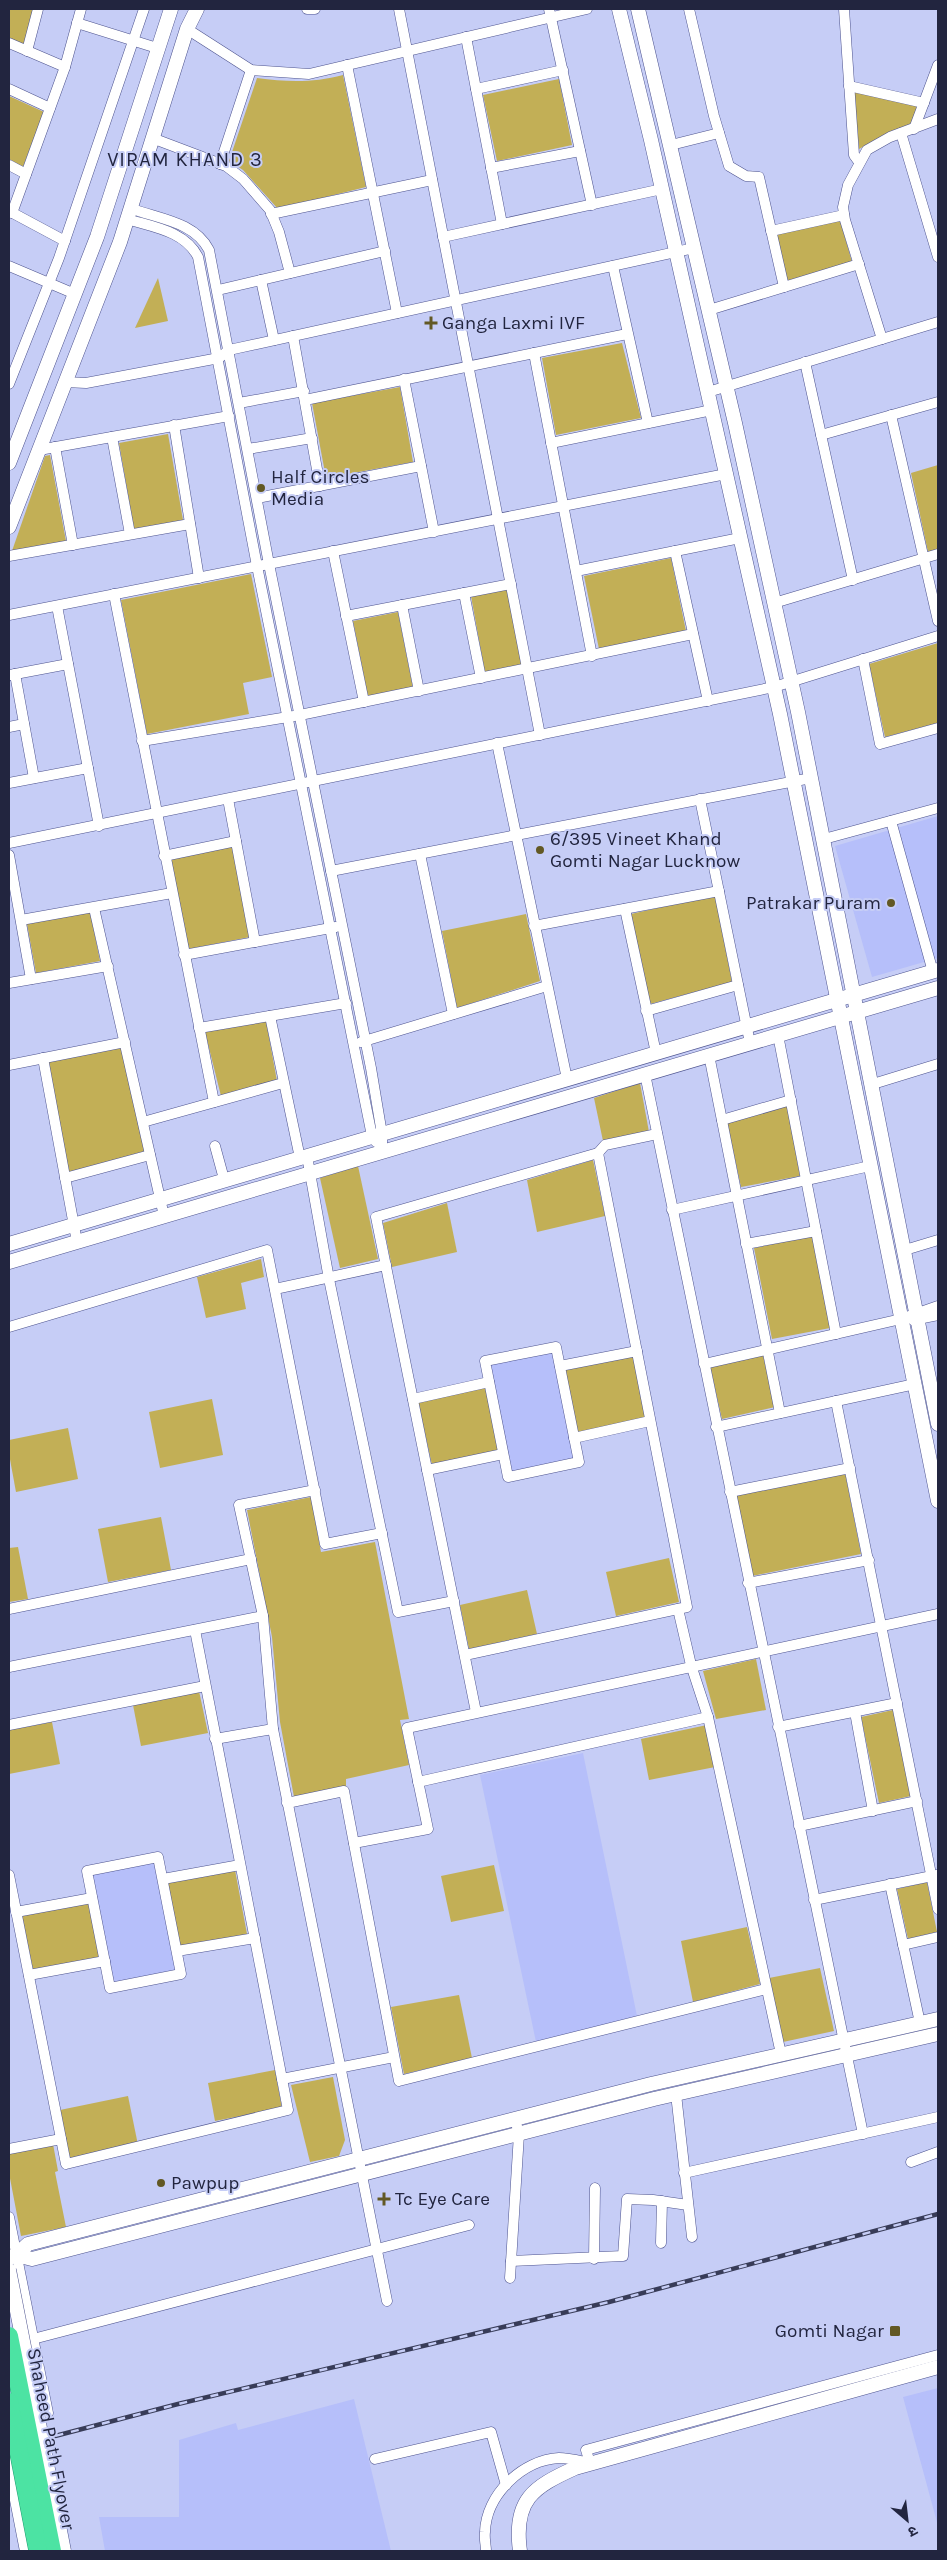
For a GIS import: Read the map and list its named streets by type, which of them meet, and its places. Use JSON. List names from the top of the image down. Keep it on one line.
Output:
{"streets":{"highway":["Shaheed Path Flyover"]},"districts":["VIRAM KHAND 3"],"places":{"health":["Ganga Laxmi IVF","Tc Eye Care"],"other":["Half Circles Media","6/395 Vineet Khand Gomti Nagar Lucknow","Patrakar Puram","Pawpup"],"transit":["Gomti Nagar"]},"north":"bottom right"}
